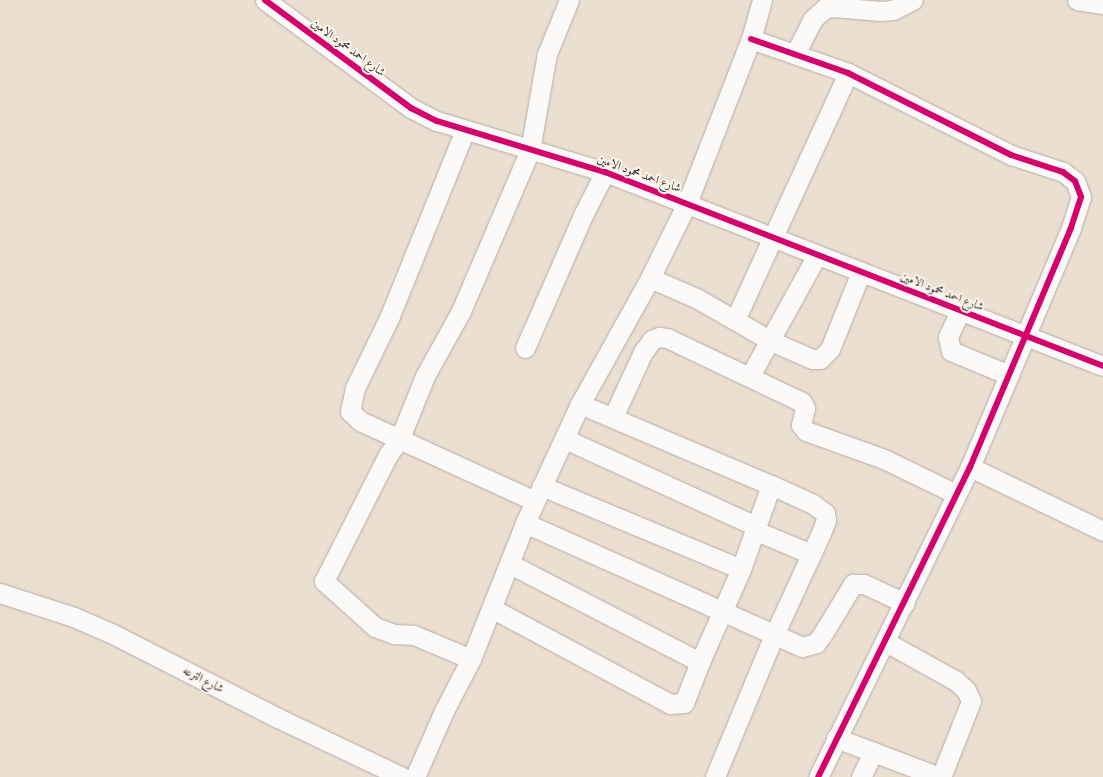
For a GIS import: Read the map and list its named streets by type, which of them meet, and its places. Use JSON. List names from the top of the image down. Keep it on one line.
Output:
{"streets":{"street":["شارع احمد محمود الامين","شارع الترعه"]}}
